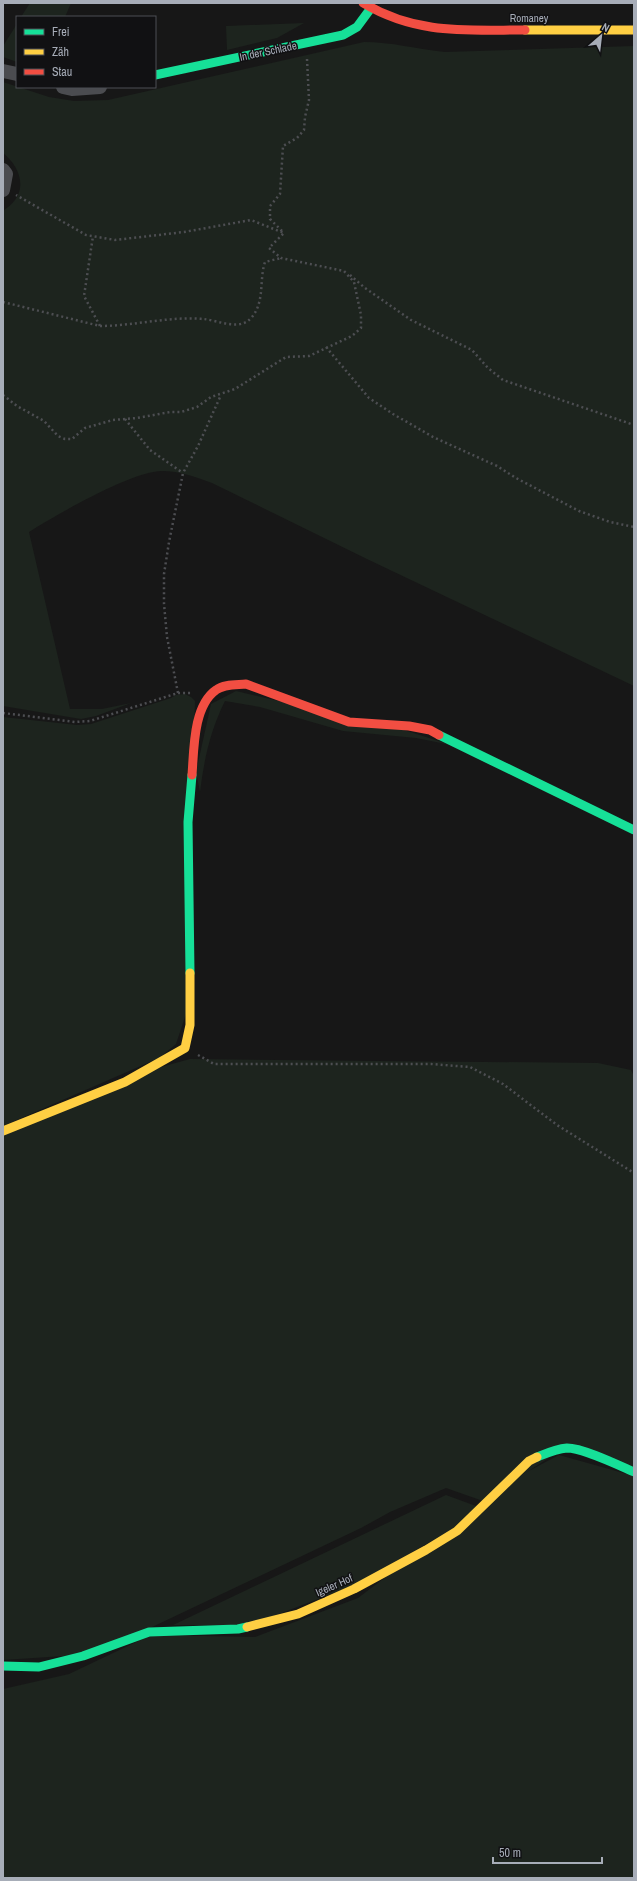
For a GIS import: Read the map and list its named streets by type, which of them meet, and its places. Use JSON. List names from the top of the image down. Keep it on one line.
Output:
{"streets":{"street":["Romaney","In der Schlade","Igeler Hof"]},"crossings":[["Romaney","In der Schlade"]],"legend":["Frei","Zäh","Stau"],"scale_bar":"50 m","north":"top right"}
